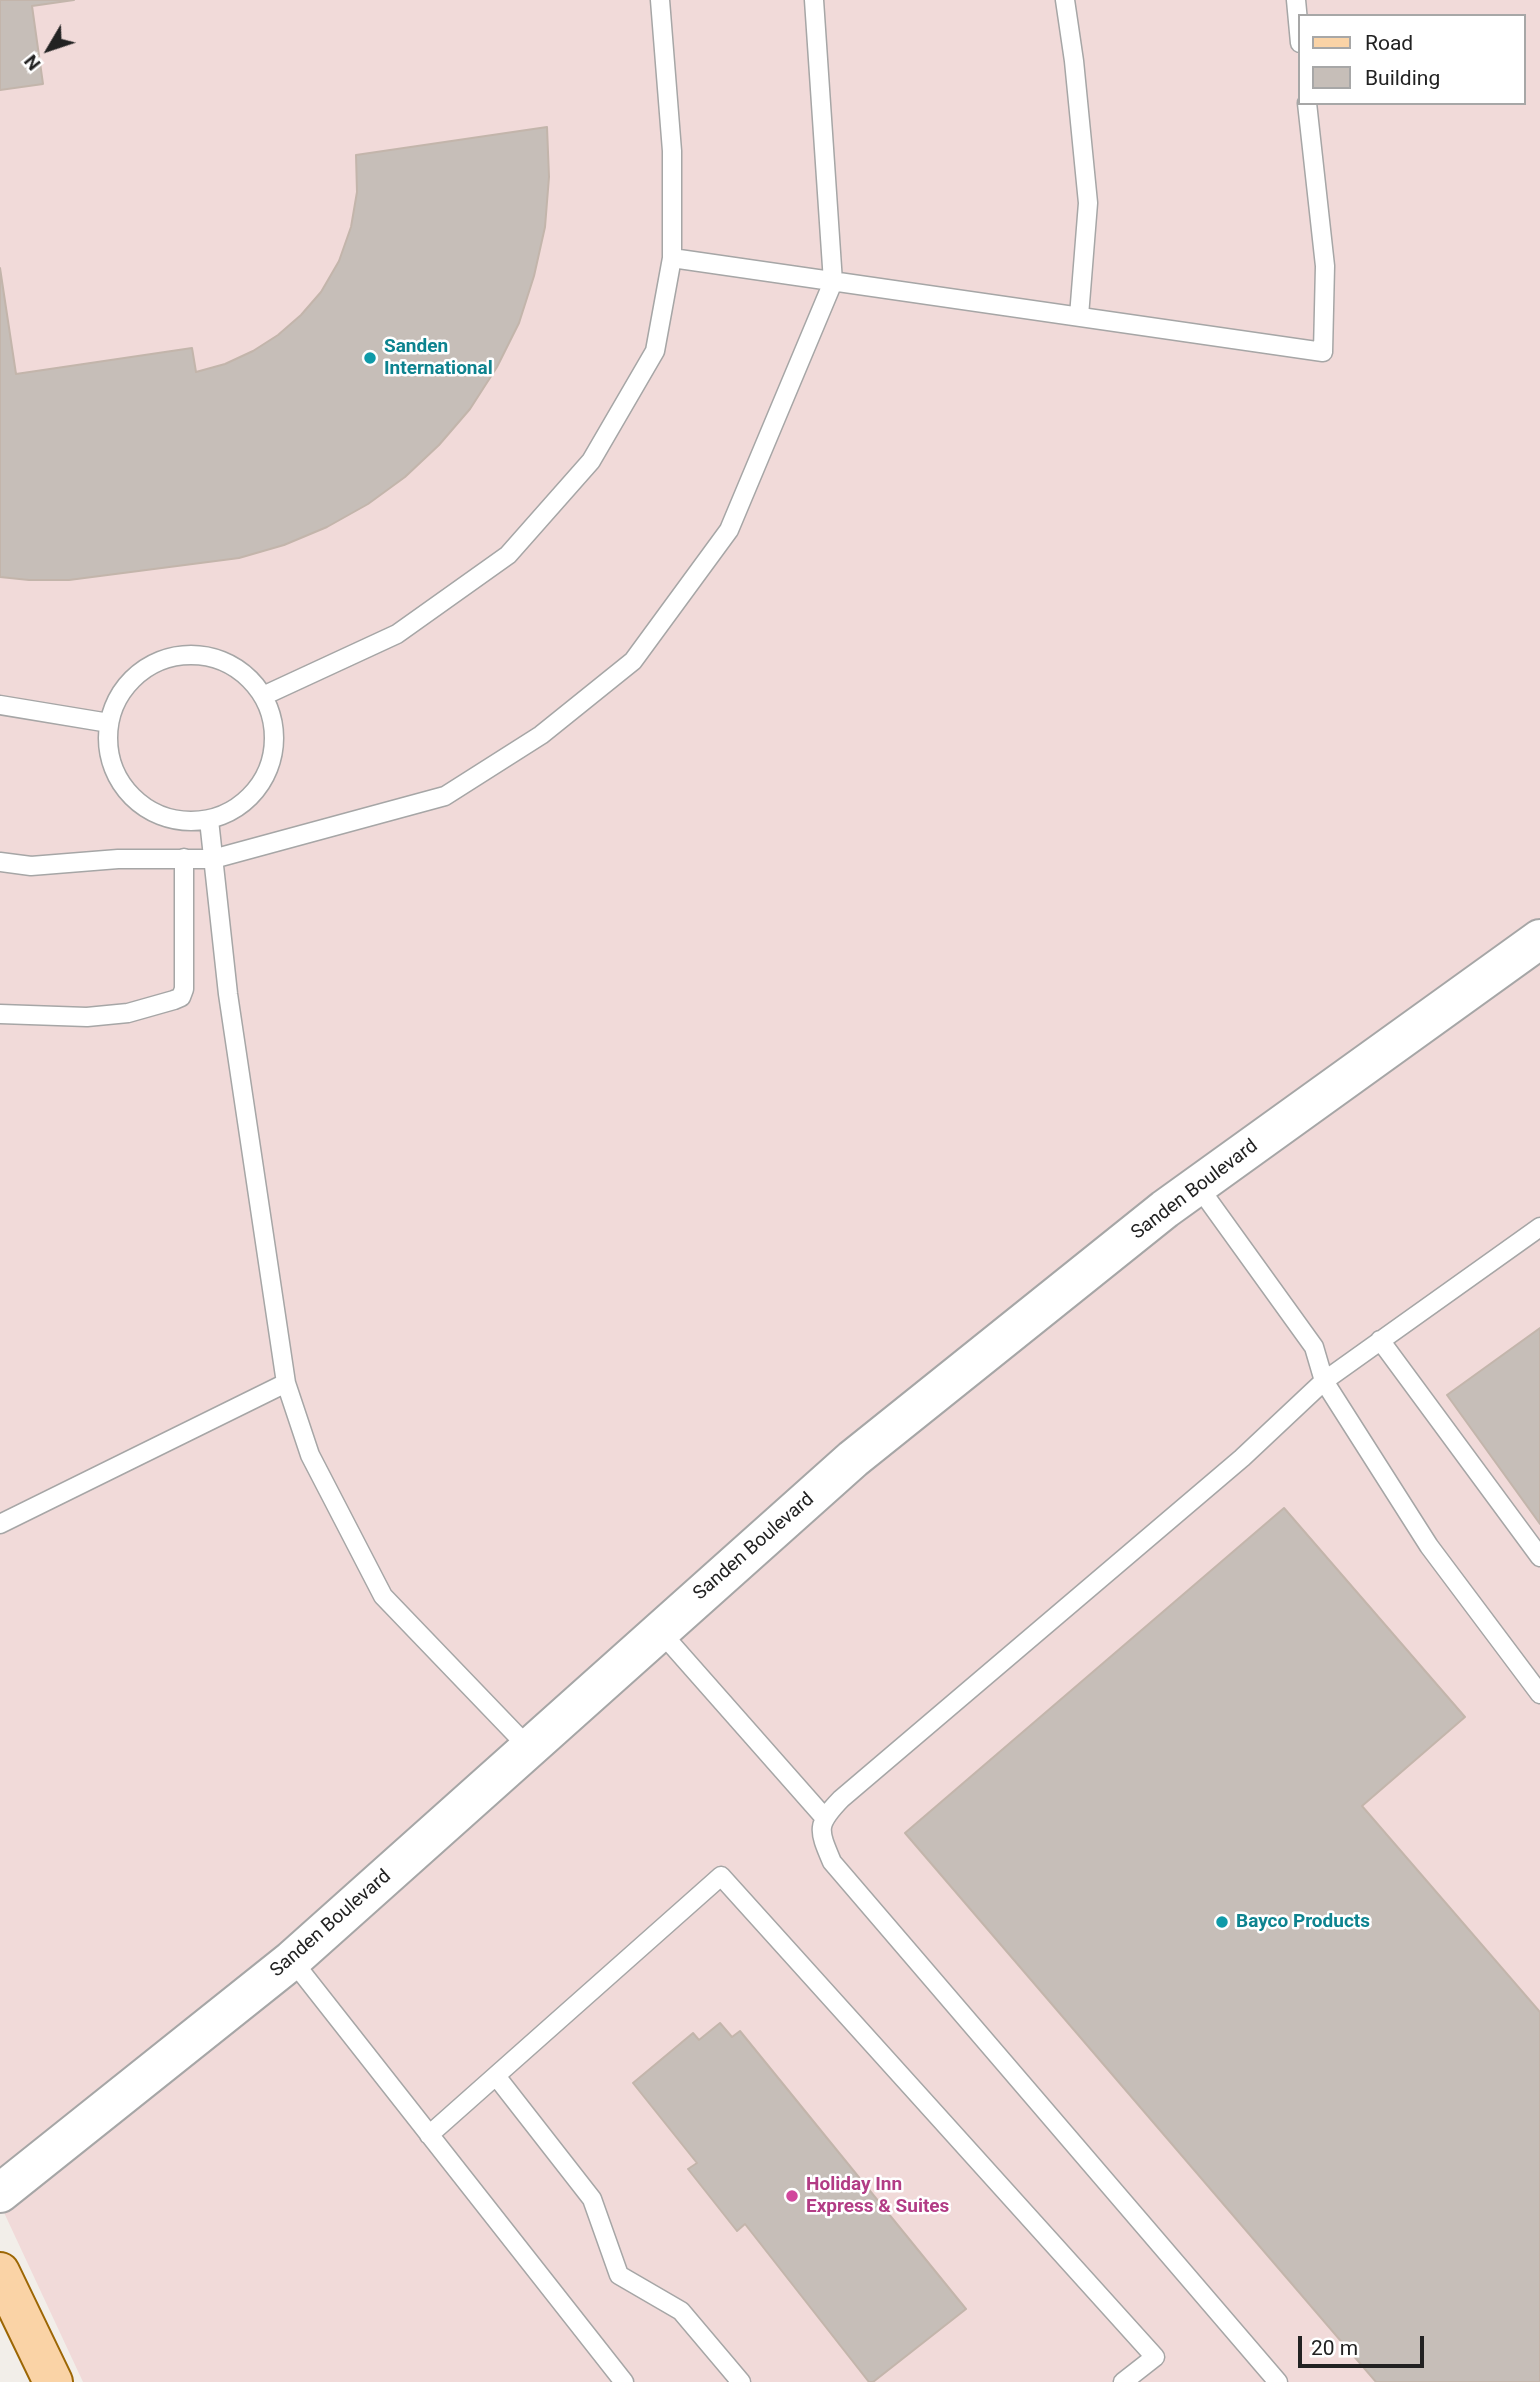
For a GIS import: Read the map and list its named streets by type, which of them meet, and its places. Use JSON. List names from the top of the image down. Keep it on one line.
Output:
{"streets":{"street":["Sanden Boulevard"]},"places":["Sanden International","Bayco Products","Holiday Inn Express & Suites"],"legend":["Road","Building"],"scale_bar":"20 m","north":"bottom left"}
